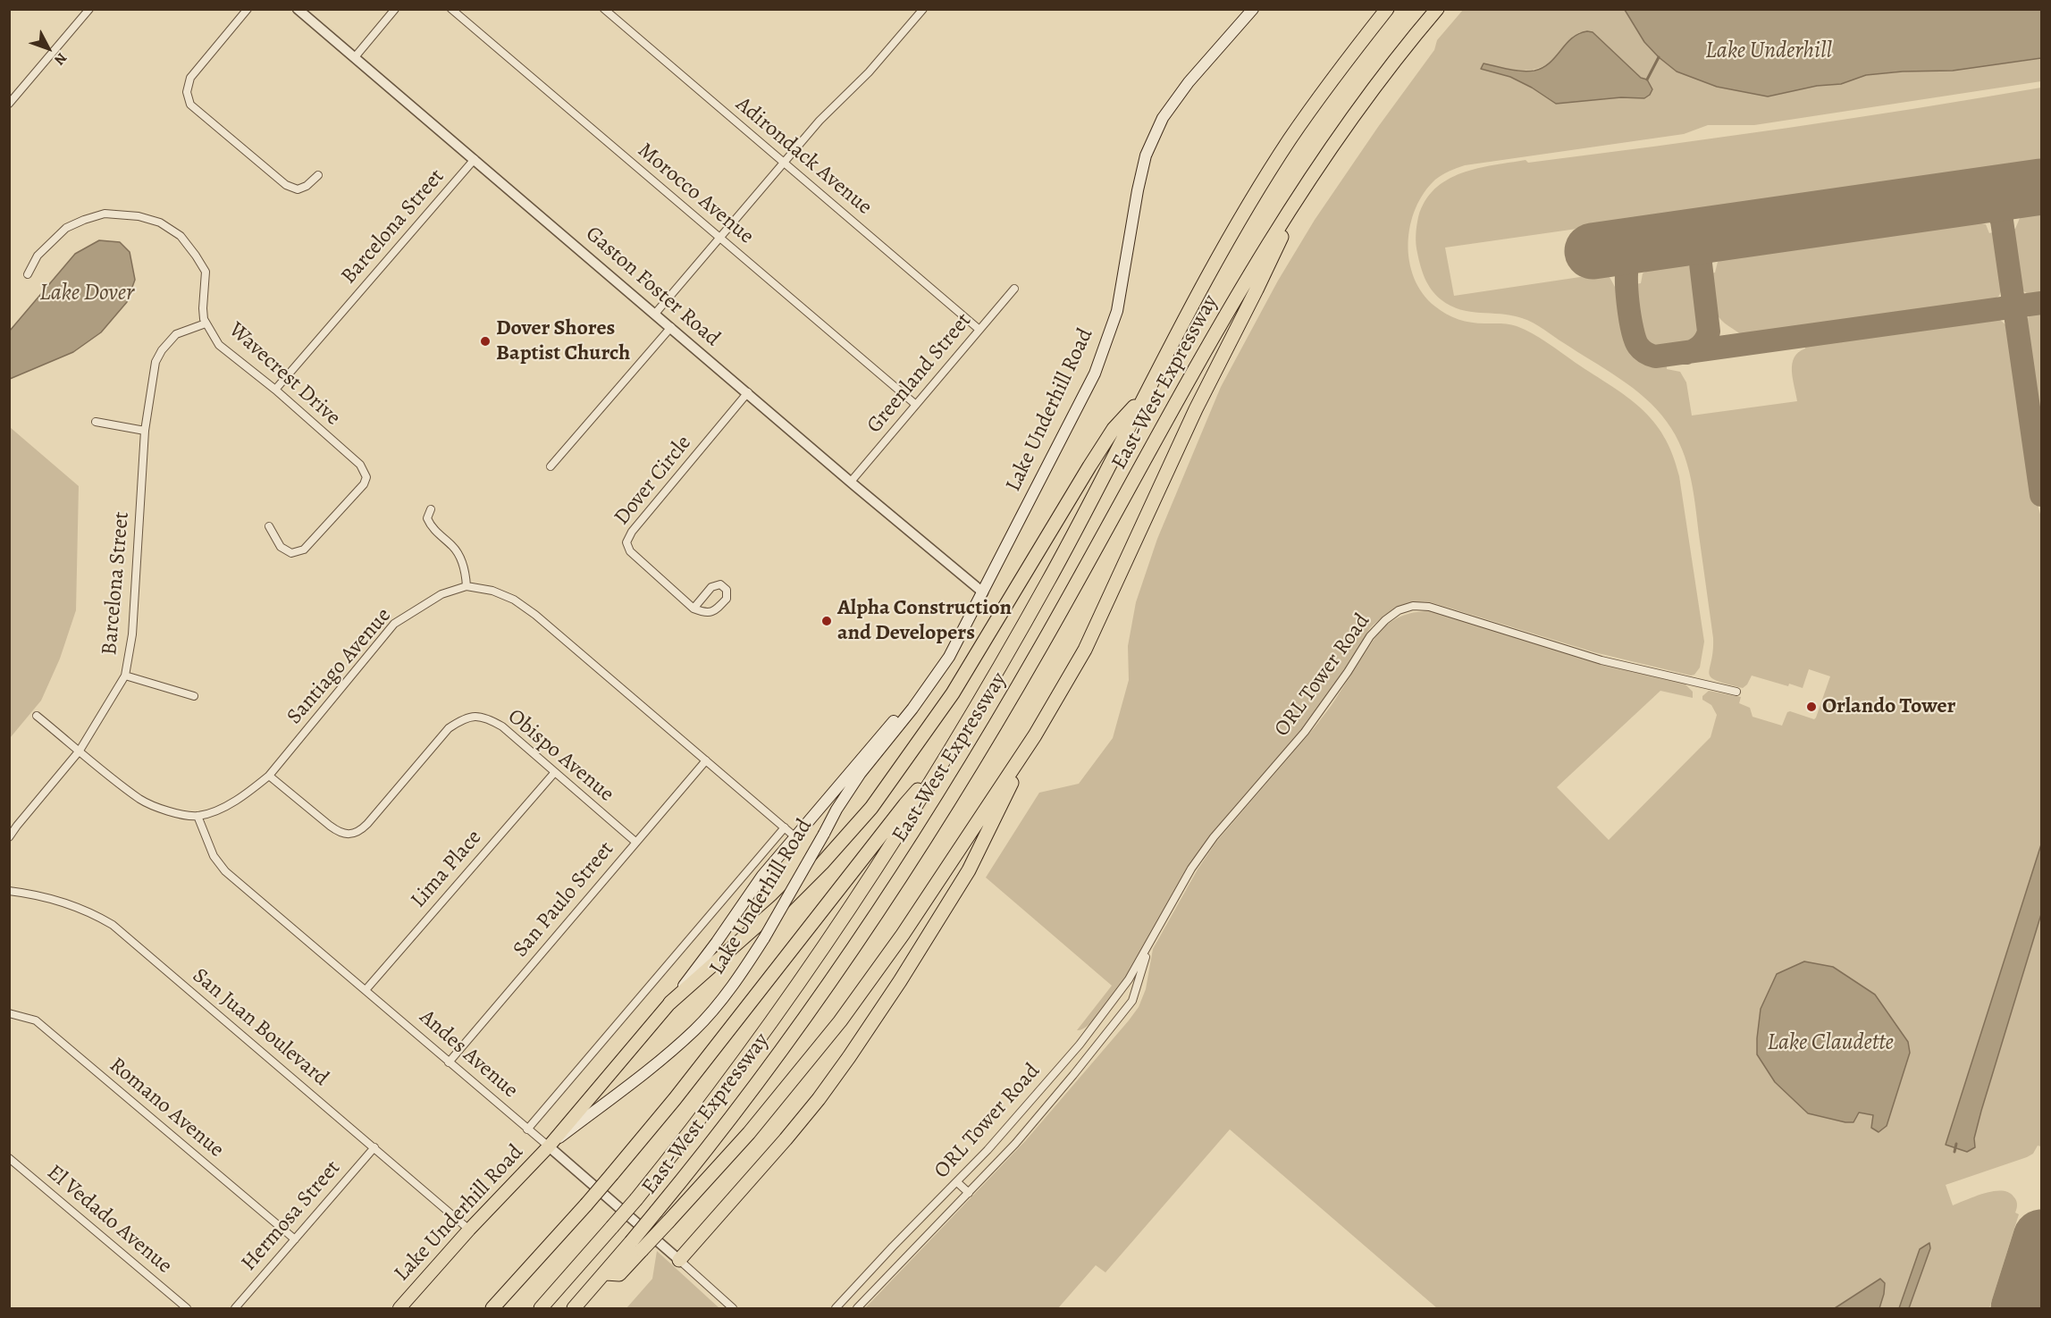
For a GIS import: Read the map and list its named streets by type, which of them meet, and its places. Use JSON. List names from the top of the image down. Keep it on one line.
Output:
{"streets":{"highway":["East-West Expressway"],"main road":["Lake Underhill Road"],"street":["Adirondack Avenue","Morocco Avenue","Barcelona Street","Gaston Foster Road","Greenland Street","Wavecrest Drive","Dover Circle","Santiago Avenue","ORL Tower Road","Obispo Avenue","Lima Place","San Paulo Street","San Juan Boulevard","Andes Avenue","Romano Avenue","Hermosa Street","El Vedado Avenue"]},"crossings":[["Adirondack Avenue","Greenland Street"],["Morocco Avenue","Greenland Street"],["Barcelona Street","Gaston Foster Road"],["Barcelona Street","Wavecrest Drive"],["Gaston Foster Road","Greenland Street"],["Gaston Foster Road","Lake Underhill Road"],["Gaston Foster Road","Dover Circle"],["Lake Underhill Road","Santiago Avenue"],["Lake Underhill Road","San Juan Boulevard"],["Lake Underhill Road","Andes Avenue"],["Santiago Avenue","Obispo Avenue"],["Santiago Avenue","San Paulo Street"],["Santiago Avenue","Andes Avenue"],["Obispo Avenue","Lima Place"],["Obispo Avenue","San Paulo Street"],["Lima Place","Andes Avenue"],["San Paulo Street","Andes Avenue"],["San Juan Boulevard","Hermosa Street"],["Romano Avenue","Hermosa Street"]],"water":["Lake Underhill","Lake Dover","Lake Claudette"],"places":["Dover Shores Baptist Church","Alpha Construction and Developers","Orlando Tower"],"north":"bottom right"}
